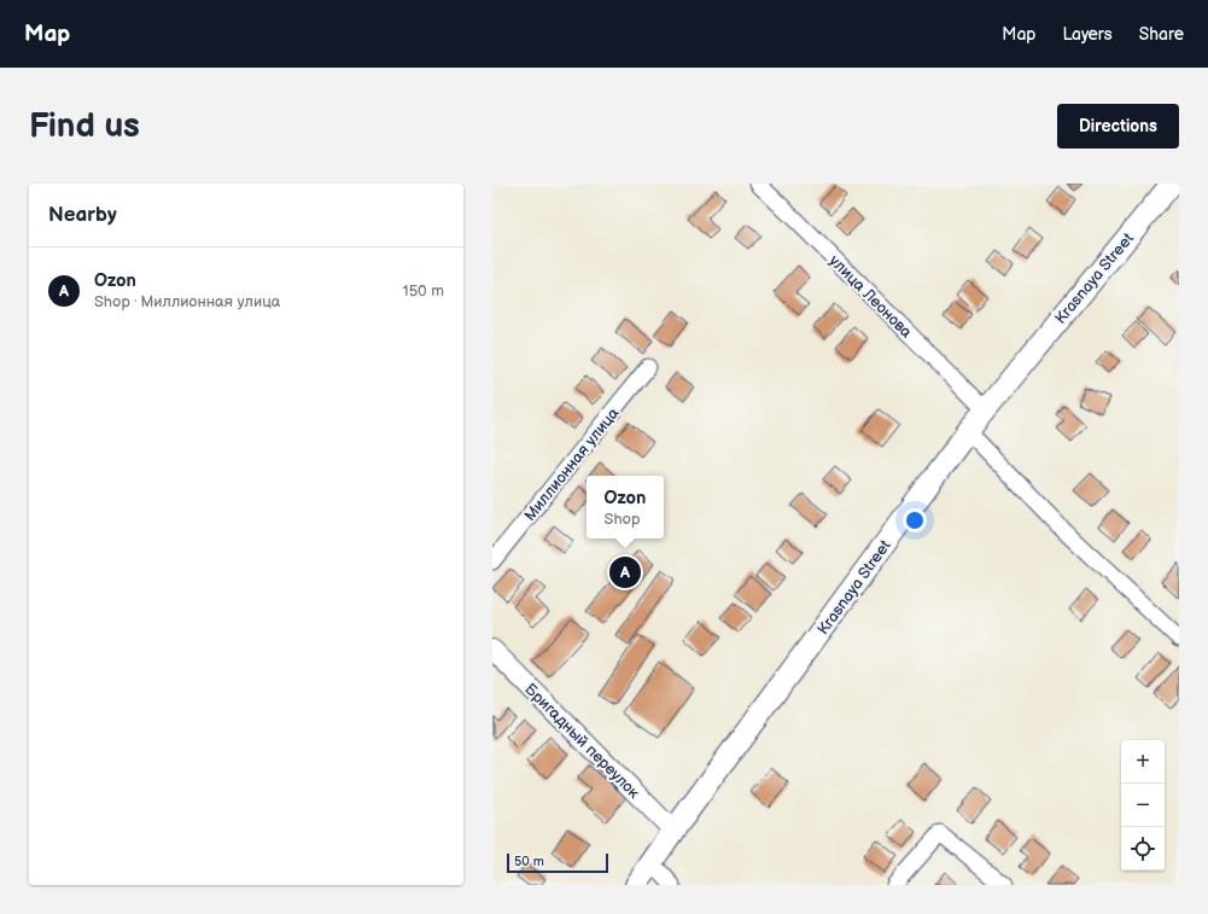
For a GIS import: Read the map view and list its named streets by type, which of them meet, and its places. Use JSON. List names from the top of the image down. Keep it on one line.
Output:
{"streets":{"main road":["Krasnaya Street"],"street":["улица Леонова","Миллионная улица","Бригадный переулок"]},"crossings":[["Krasnaya Street","улица Леонова"],["Krasnaya Street","Бригадный переулок"]],"scale_bar":"50 m","page":{"header":"Map","nav":["Map","Layers","Share"],"buttons":"Directions","title":"Find us","heading":"Nearby","list":[{"mark":"A","name":"Ozon","note":"Shop · Миллионная улица","value":"150 m"}],"popup":["Ozon","Shop"],"pins":"A","map_buttons":["+","−"],"scale":"50 m"}}
